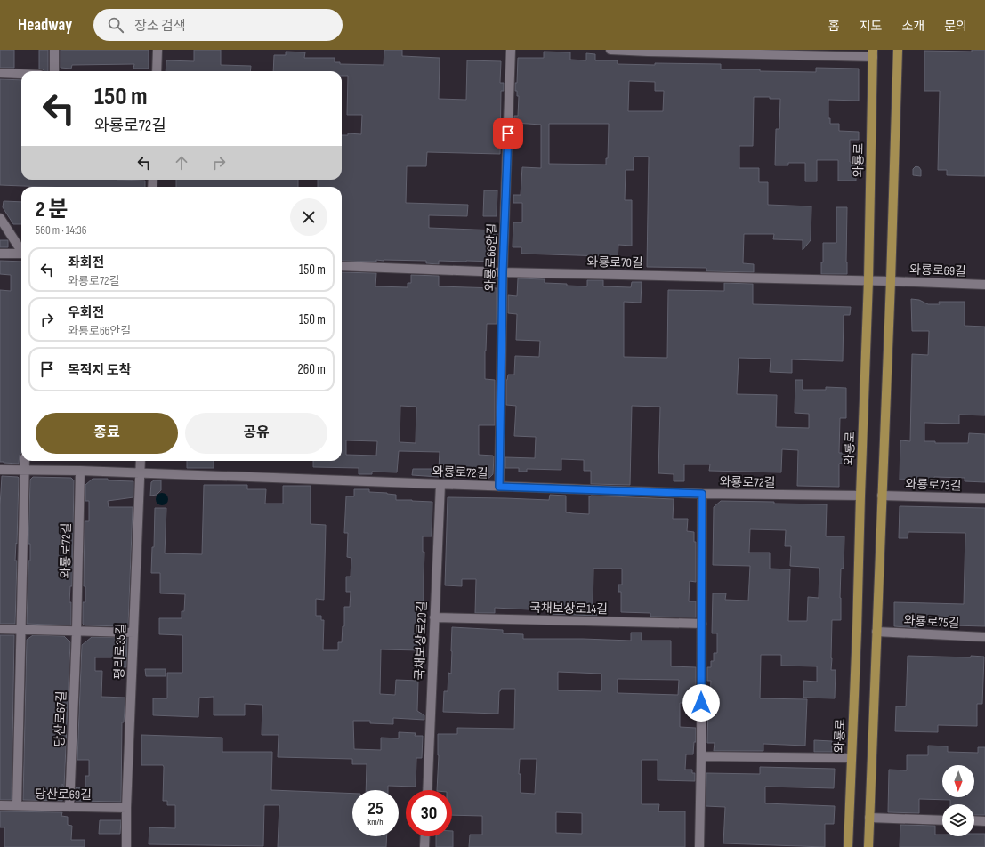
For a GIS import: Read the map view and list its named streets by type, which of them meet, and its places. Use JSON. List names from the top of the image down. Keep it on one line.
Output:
{"streets":{"main road":["와룡로"],"street":["와룡로66안길","와룡로70길","와룡로69길","와룡로72길","와룡로73길","국채보상로14길","와룡로75길","국채보상로20길","평리로35길","당산로67길","당산로69길"]},"crossings":[["와룡로","와룡로70길"],["와룡로","와룡로72길"],["와룡로66안길","와룡로70길"],["와룡로66안길","와룡로72길"],["와룡로70길","와룡로69길"],["와룡로72길","국채보상로20길"],["와룡로72길","평리로35길"],["와룡로72길","당산로67길"],["국채보상로14길","국채보상로20길"],["평리로35길","당산로69길"],["당산로67길","당산로69길"]],"north":"bottom","page":{"header":"Headway","search":"장소 검색","nav":["홈","지도","소개","문의"],"turn":["150 m","와룡로72길"],"heading":["2 분","560 m · 14:36"],"list":[{"name":"좌회전","note":"와룡로72길","value":"150 m"},{"name":"우회전","note":"와룡로66안길","value":"150 m"},{"name":"목적지 도착","value":"260 m"}],"buttons":["종료","공유"],"speed":"25 km/h","limit":"30"}}
